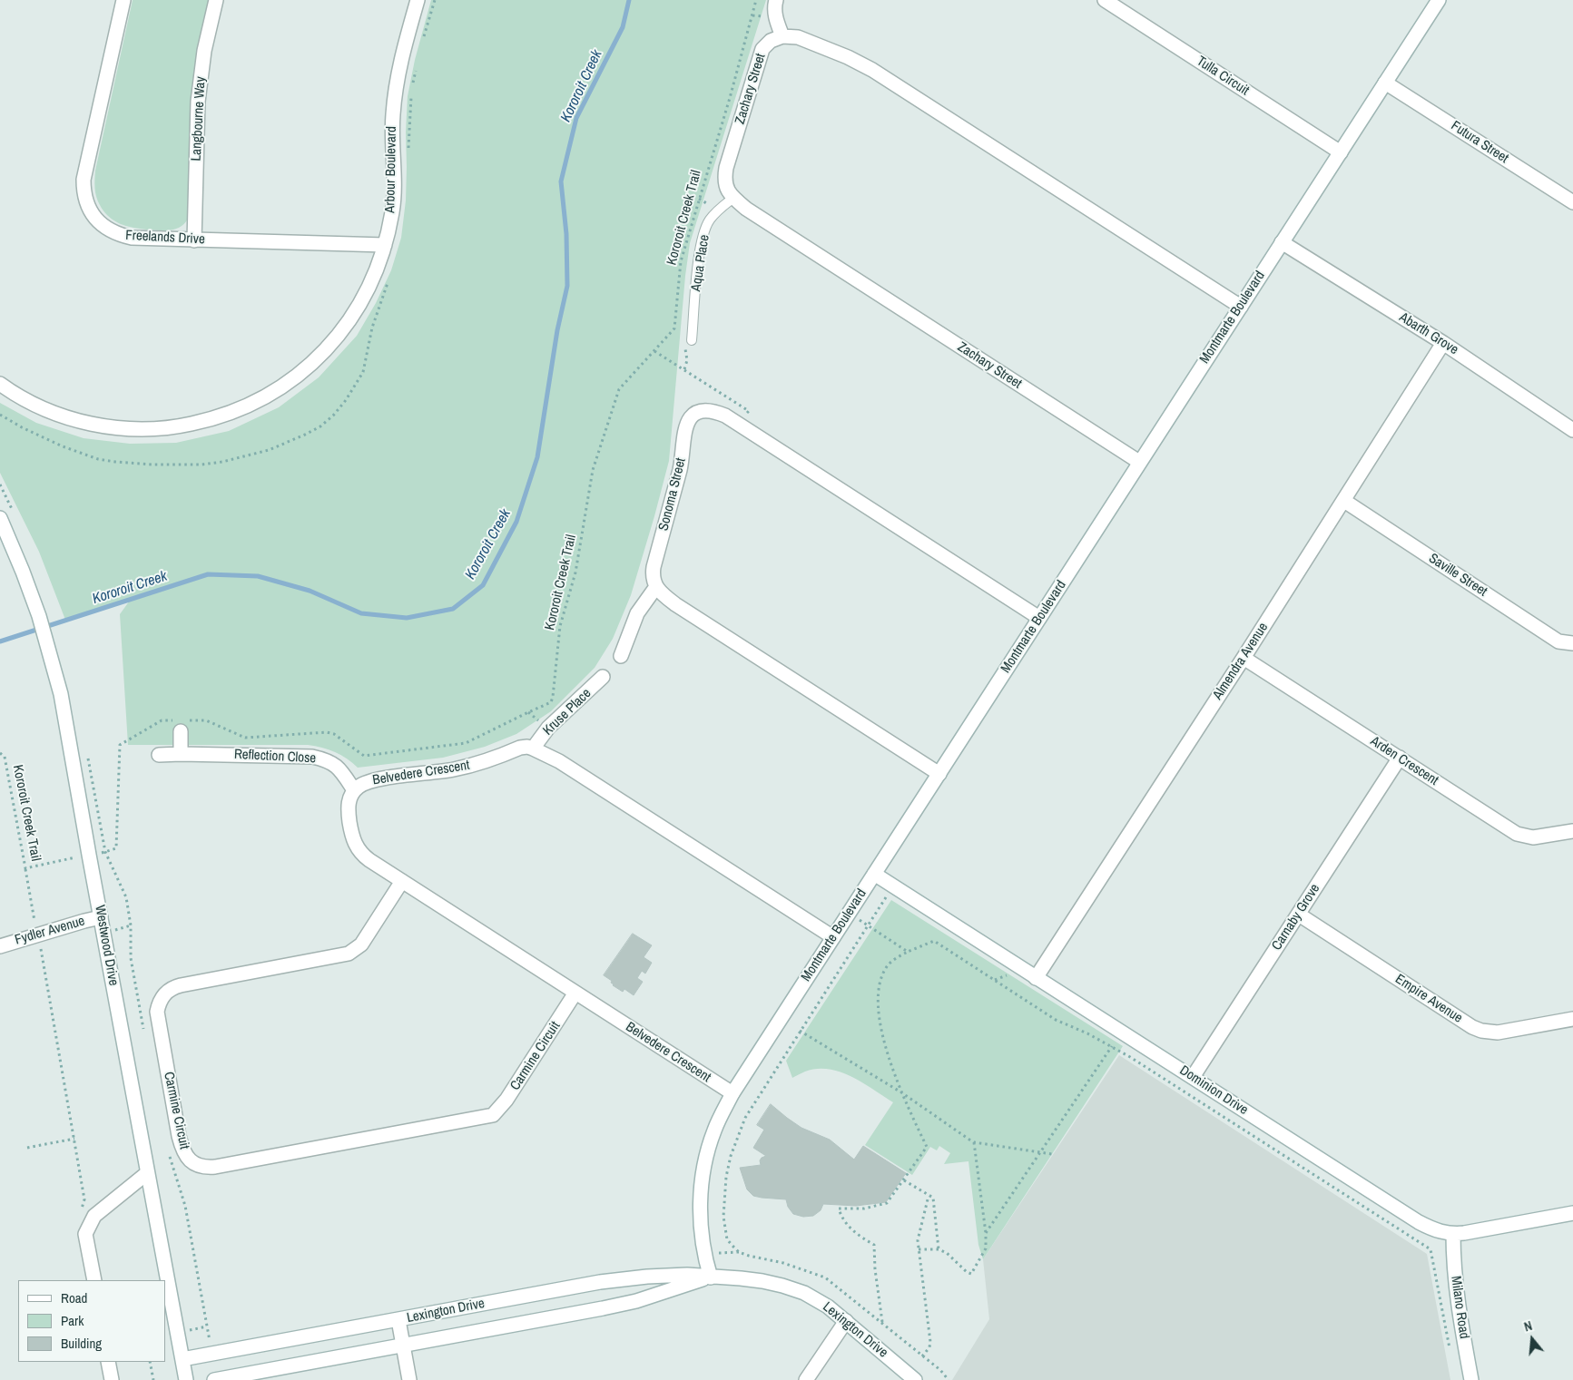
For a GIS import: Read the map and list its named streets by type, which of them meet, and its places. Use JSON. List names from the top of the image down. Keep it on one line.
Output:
{"streets":{"street":["Tulla Circuit","Zachary Street","Langbourne Way","Futura Street","Arbour Boulevard","Freelands Drive","Montmarte Boulevard","Abarth Grove","Sonoma Street","Saville Street","Almendra Avenue","Kruse Place","Reflection Close","Arden Crescent","Belvedere Crescent","Carnaby Grove","Fydler Avenue","Westwood Drive","Empire Avenue","Carmine Circuit","Dominion Drive","Milano Road","Lexington Drive"],"lane":["Aqua Place"],"path":["Kororoit Creek Trail"]},"crossings":[["Tulla Circuit","Montmarte Boulevard"],["Zachary Street","Aqua Place"],["Zachary Street","Montmarte Boulevard"],["Langbourne Way","Freelands Drive"],["Futura Street","Montmarte Boulevard"],["Arbour Boulevard","Freelands Drive"],["Kororoit Creek Trail","Westwood Drive"],["Montmarte Boulevard","Abarth Grove"],["Montmarte Boulevard","Sonoma Street"],["Montmarte Boulevard","Belvedere Crescent"],["Montmarte Boulevard","Dominion Drive"],["Montmarte Boulevard","Lexington Drive"],["Abarth Grove","Almendra Avenue"],["Saville Street","Almendra Avenue"],["Almendra Avenue","Arden Crescent"],["Almendra Avenue","Dominion Drive"],["Kruse Place","Belvedere Crescent"],["Reflection Close","Belvedere Crescent"],["Arden Crescent","Carnaby Grove"],["Belvedere Crescent","Carmine Circuit"],["Carnaby Grove","Empire Avenue"],["Carnaby Grove","Dominion Drive"],["Fydler Avenue","Westwood Drive"],["Westwood Drive","Lexington Drive"],["Dominion Drive","Milano Road"]],"water":["Kororoit Creek"],"legend":["Road","Park","Building"],"north":"top"}
